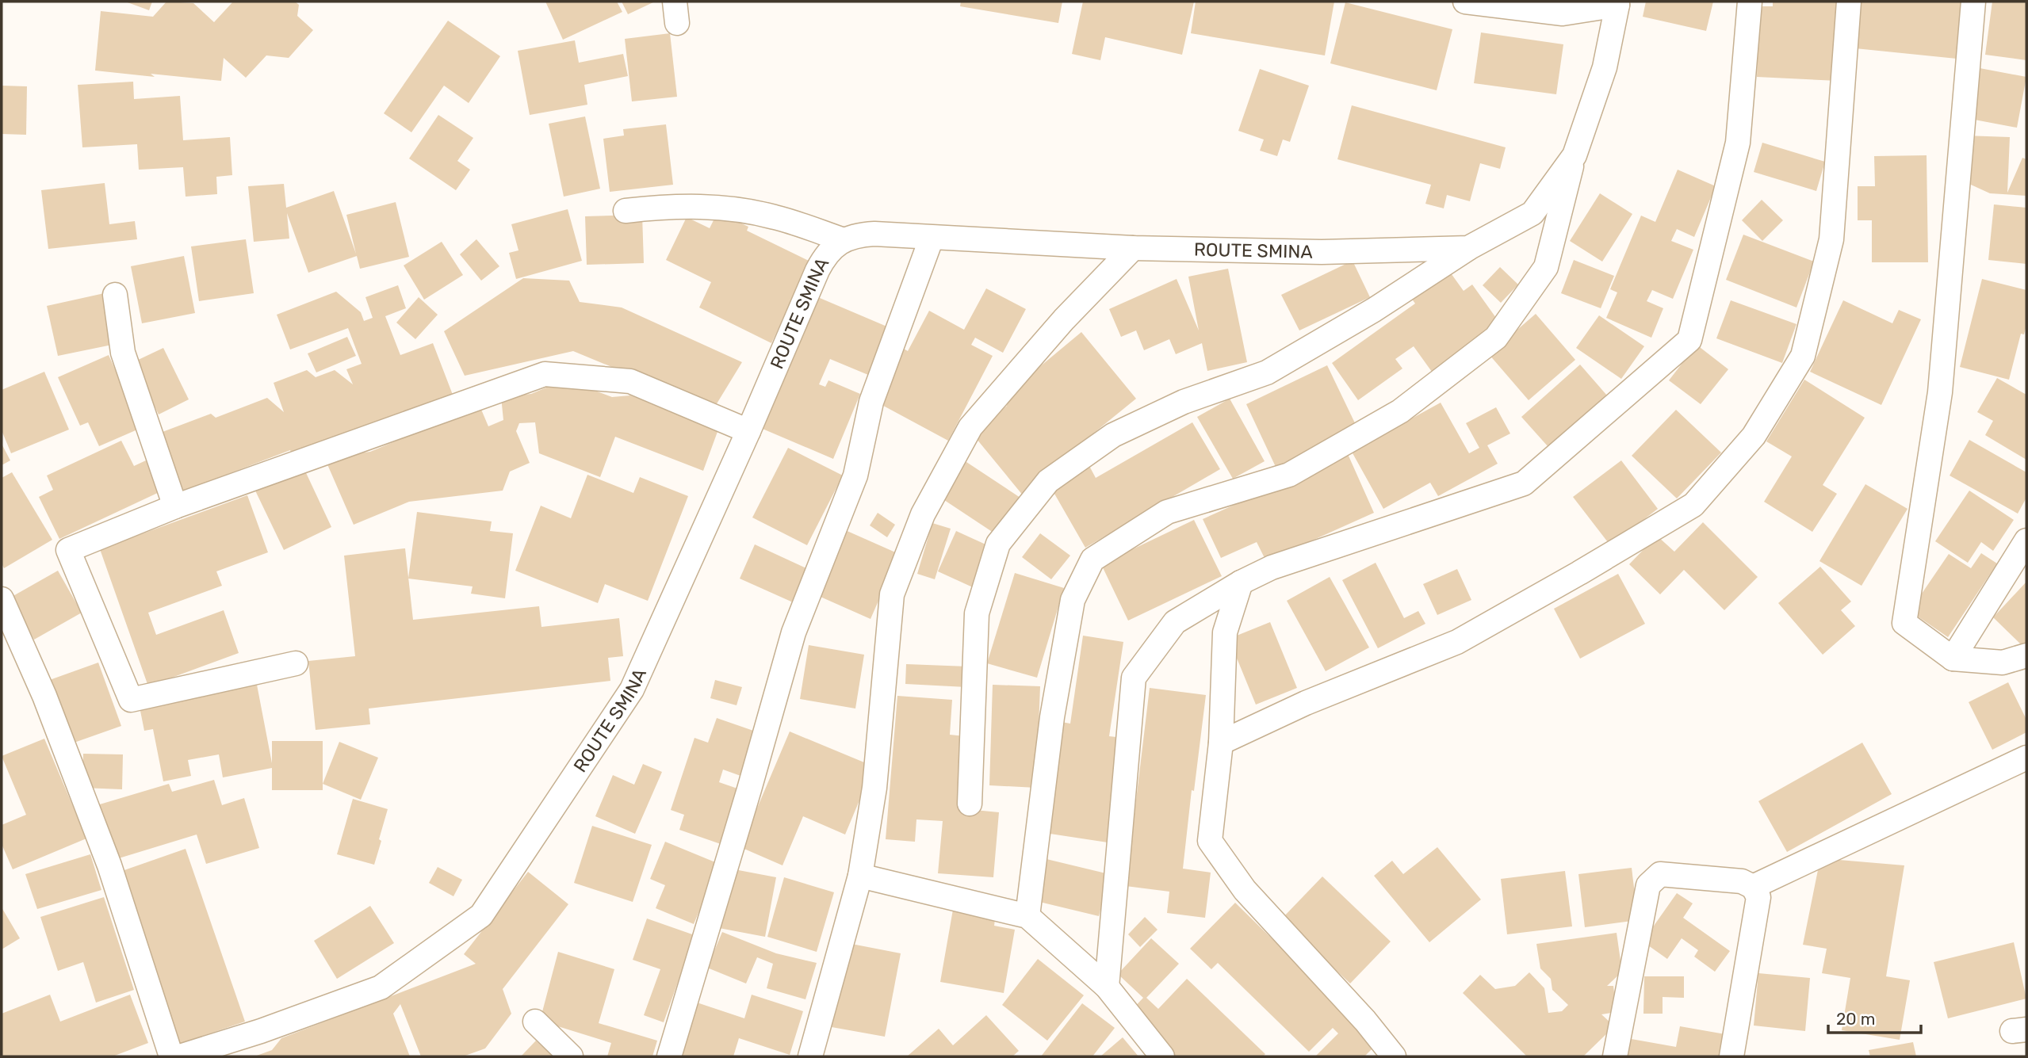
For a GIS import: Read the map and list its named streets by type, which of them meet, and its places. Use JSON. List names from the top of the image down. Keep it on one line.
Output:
{"streets":{"street":["ROUTE SMINA"]},"scale_bar":"20 m"}
